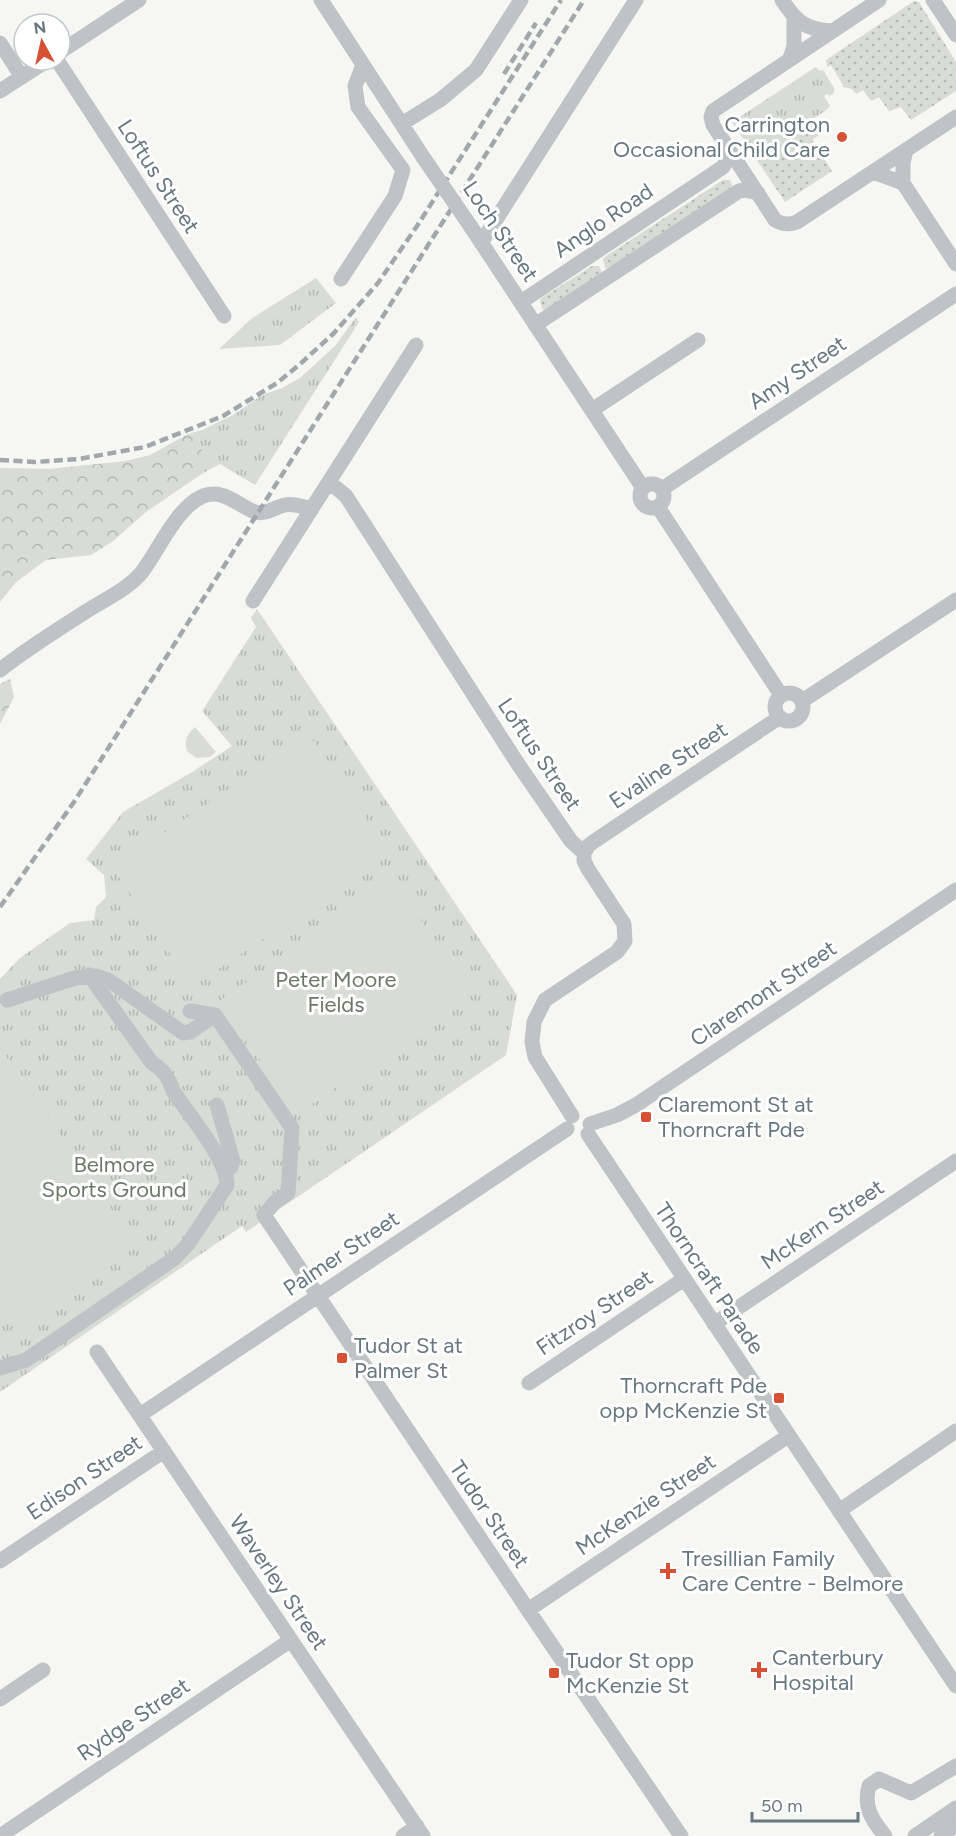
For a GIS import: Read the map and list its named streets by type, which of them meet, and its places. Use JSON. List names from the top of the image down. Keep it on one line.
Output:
{"streets":{"street":["Loftus Street","Anglo Road","Loch Street","Amy Street","Evaline Street","Claremont Street","McKern Street","Palmer Street","Thorncraft Parade","Fitzroy Street","Edison Street","McKenzie Street","Tudor Street","Waverley Street","Rydge Street"]},"crossings":[["Loftus Street","Evaline Street"],["Loftus Street","Palmer Street"],["Anglo Road","Loch Street"],["Loch Street","Amy Street"],["Claremont Street","Thorncraft Parade"],["McKern Street","Thorncraft Parade"],["Palmer Street","Tudor Street"],["Palmer Street","Waverley Street"],["Thorncraft Parade","Fitzroy Street"],["Thorncraft Parade","McKenzie Street"],["Edison Street","Waverley Street"],["McKenzie Street","Tudor Street"],["Waverley Street","Rydge Street"]],"parks":["Peter Moore Fields","Belmore Sports Ground"],"places":{"other":["Carrington Occasional Child Care"],"transit":["Claremont St at Thorncraft Pde","Tudor St at Palmer St","Thorncraft Pde opp McKenzie St","Tudor St opp McKenzie St"],"health":["Tresillian Family Care Centre - Belmore","Canterbury Hospital"]},"scale_bar":"50 m","north":"top"}
